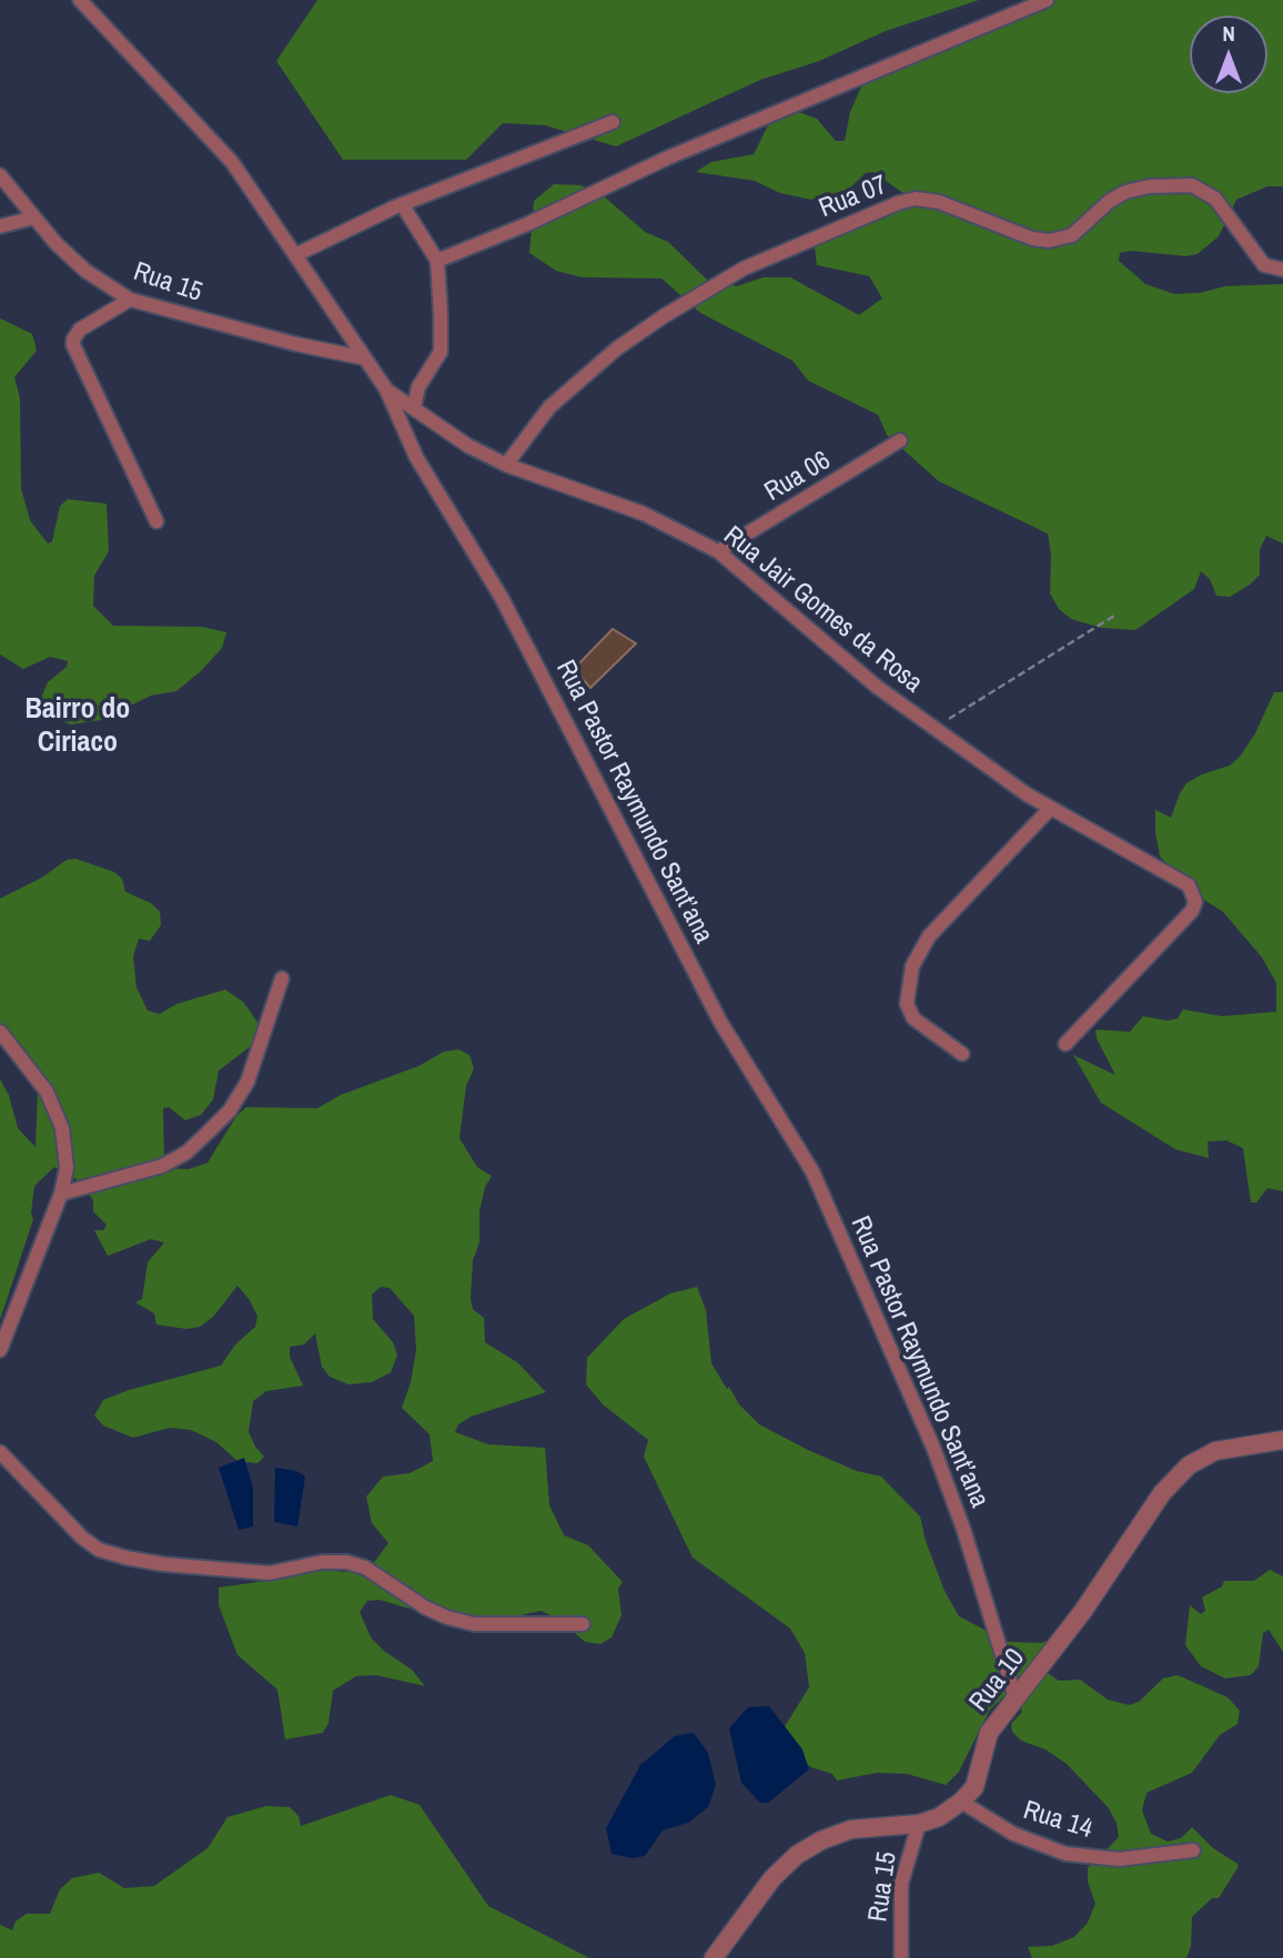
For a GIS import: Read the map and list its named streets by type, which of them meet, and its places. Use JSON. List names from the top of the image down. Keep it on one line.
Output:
{"streets":{"street":["Rua 07","Rua 15","Rua 06","Rua Jair Gomes da Rosa","Rua Pastor Raymundo Sant’ana","Rua 10","Rua 14"]},"crossings":[["Rua 07","Rua Jair Gomes da Rosa"],["Rua 15","Rua Pastor Raymundo Sant’ana"],["Rua 06","Rua Jair Gomes da Rosa"],["Rua Jair Gomes da Rosa","Rua Pastor Raymundo Sant’ana"],["Rua Pastor Raymundo Sant’ana","Rua 10"],["Rua 10","Rua 14"]],"districts":["Bairro do Ciriaco"],"north":"top"}
